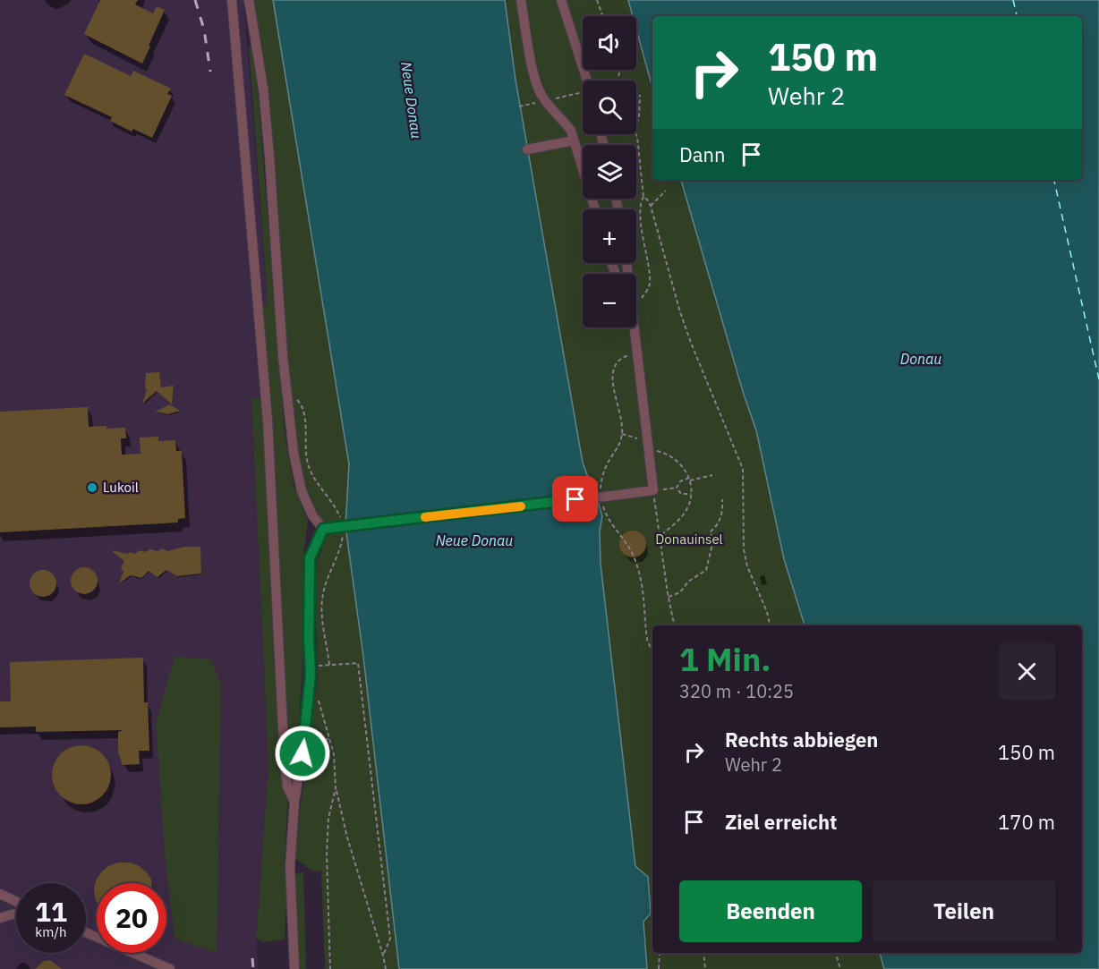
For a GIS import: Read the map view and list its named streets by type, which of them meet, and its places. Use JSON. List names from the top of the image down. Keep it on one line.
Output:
{"water":["Neue Donau","Donau"],"parks":["Donauinsel"],"places":["Lukoil"],"page":{"map_buttons":["+","−"],"turn":["150 m","Wehr 2"],"then":"Dann","heading":["1 Min.","320 m · 10:25"],"list":[{"name":"Rechts abbiegen","note":"Wehr 2","value":"150 m"},{"name":"Ziel erreicht","value":"170 m"}],"buttons":["Beenden","Teilen"],"speed":"11 km/h","limit":"20"}}
